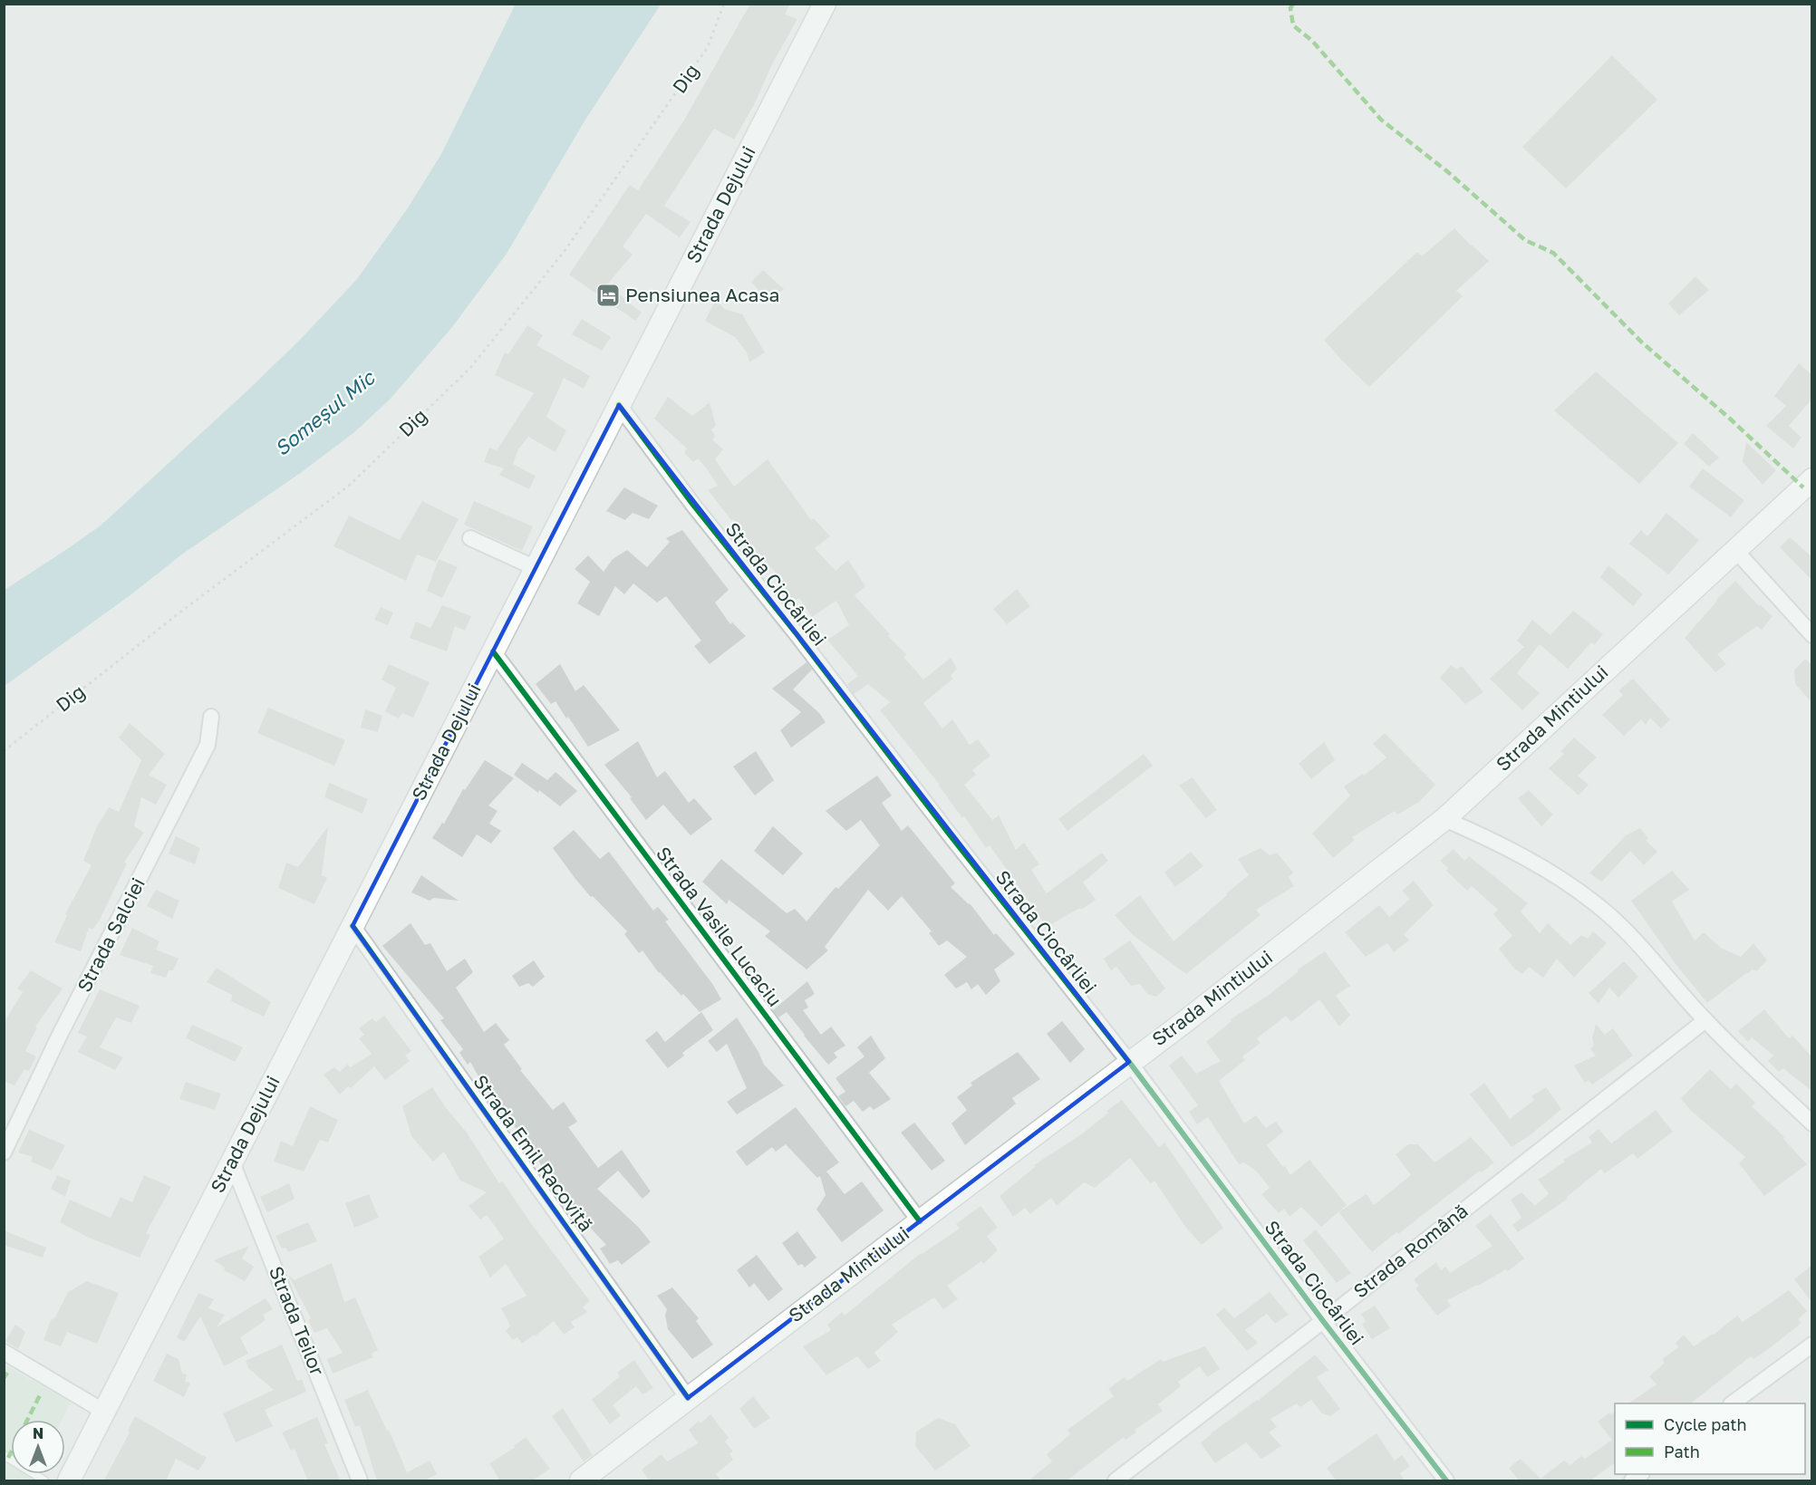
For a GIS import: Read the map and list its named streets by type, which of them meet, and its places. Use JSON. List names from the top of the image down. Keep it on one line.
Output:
{"streets":{"main road":["Strada Dejului","Strada Mintiului"],"street":["Strada Ciocârliei","Strada Vasile Lucaciu","Strada Salciei","Strada Emil Racoviță","Strada Română","Strada Teilor"],"path":["Dig"]},"crossings":[["Strada Dejului","Strada Ciocârliei"],["Strada Dejului","Strada Vasile Lucaciu"],["Strada Dejului","Strada Emil Racoviță"],["Strada Dejului","Strada Teilor"],["Strada Ciocârliei","Strada Mintiului"],["Strada Ciocârliei","Strada Română"],["Strada Mintiului","Strada Vasile Lucaciu"],["Strada Mintiului","Strada Emil Racoviță"]],"water":["Someșul Mic"],"places":{"hotel":["Pensiunea Acasa"]},"legend":["Cycle path","Path"],"north":"top"}
